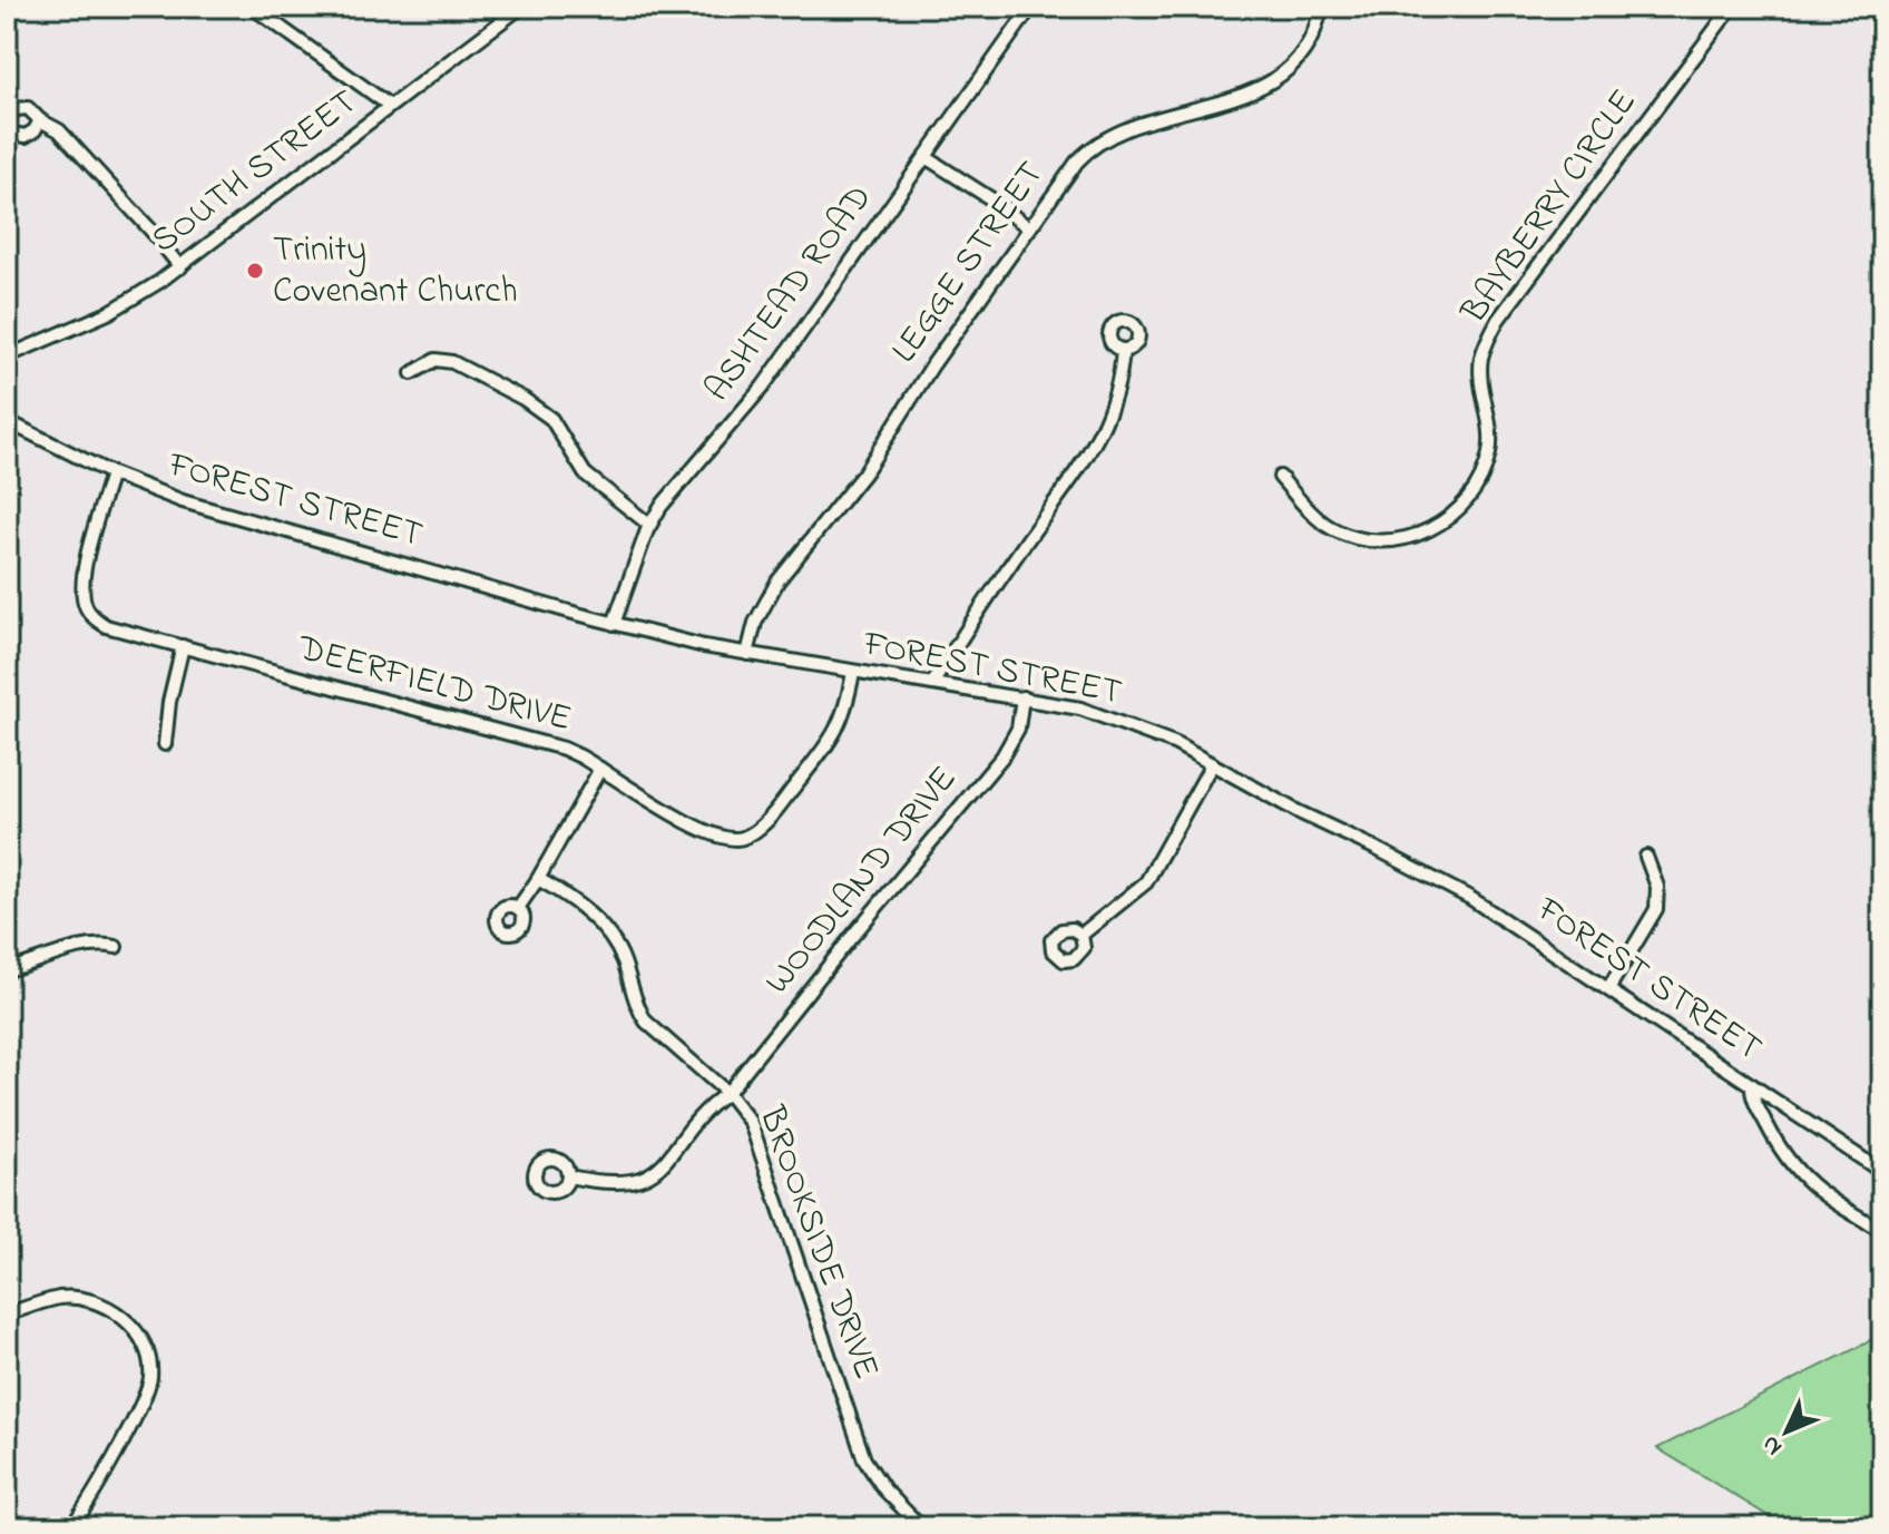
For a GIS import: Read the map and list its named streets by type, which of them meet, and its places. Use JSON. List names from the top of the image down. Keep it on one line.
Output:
{"streets":{"street":["SOUTH STREET","BAYBERRY CIRCLE","LEGGE STREET","ASHTEAD ROAD","FOREST STREET","DEERFIELD DRIVE","WOODLAND DRIVE","BROOKSIDE DRIVE"]},"crossings":[["LEGGE STREET","FOREST STREET"],["ASHTEAD ROAD","FOREST STREET"],["FOREST STREET","DEERFIELD DRIVE"],["FOREST STREET","WOODLAND DRIVE"],["WOODLAND DRIVE","BROOKSIDE DRIVE"]],"places":["Trinity Covenant Church"],"north":"bottom left"}
